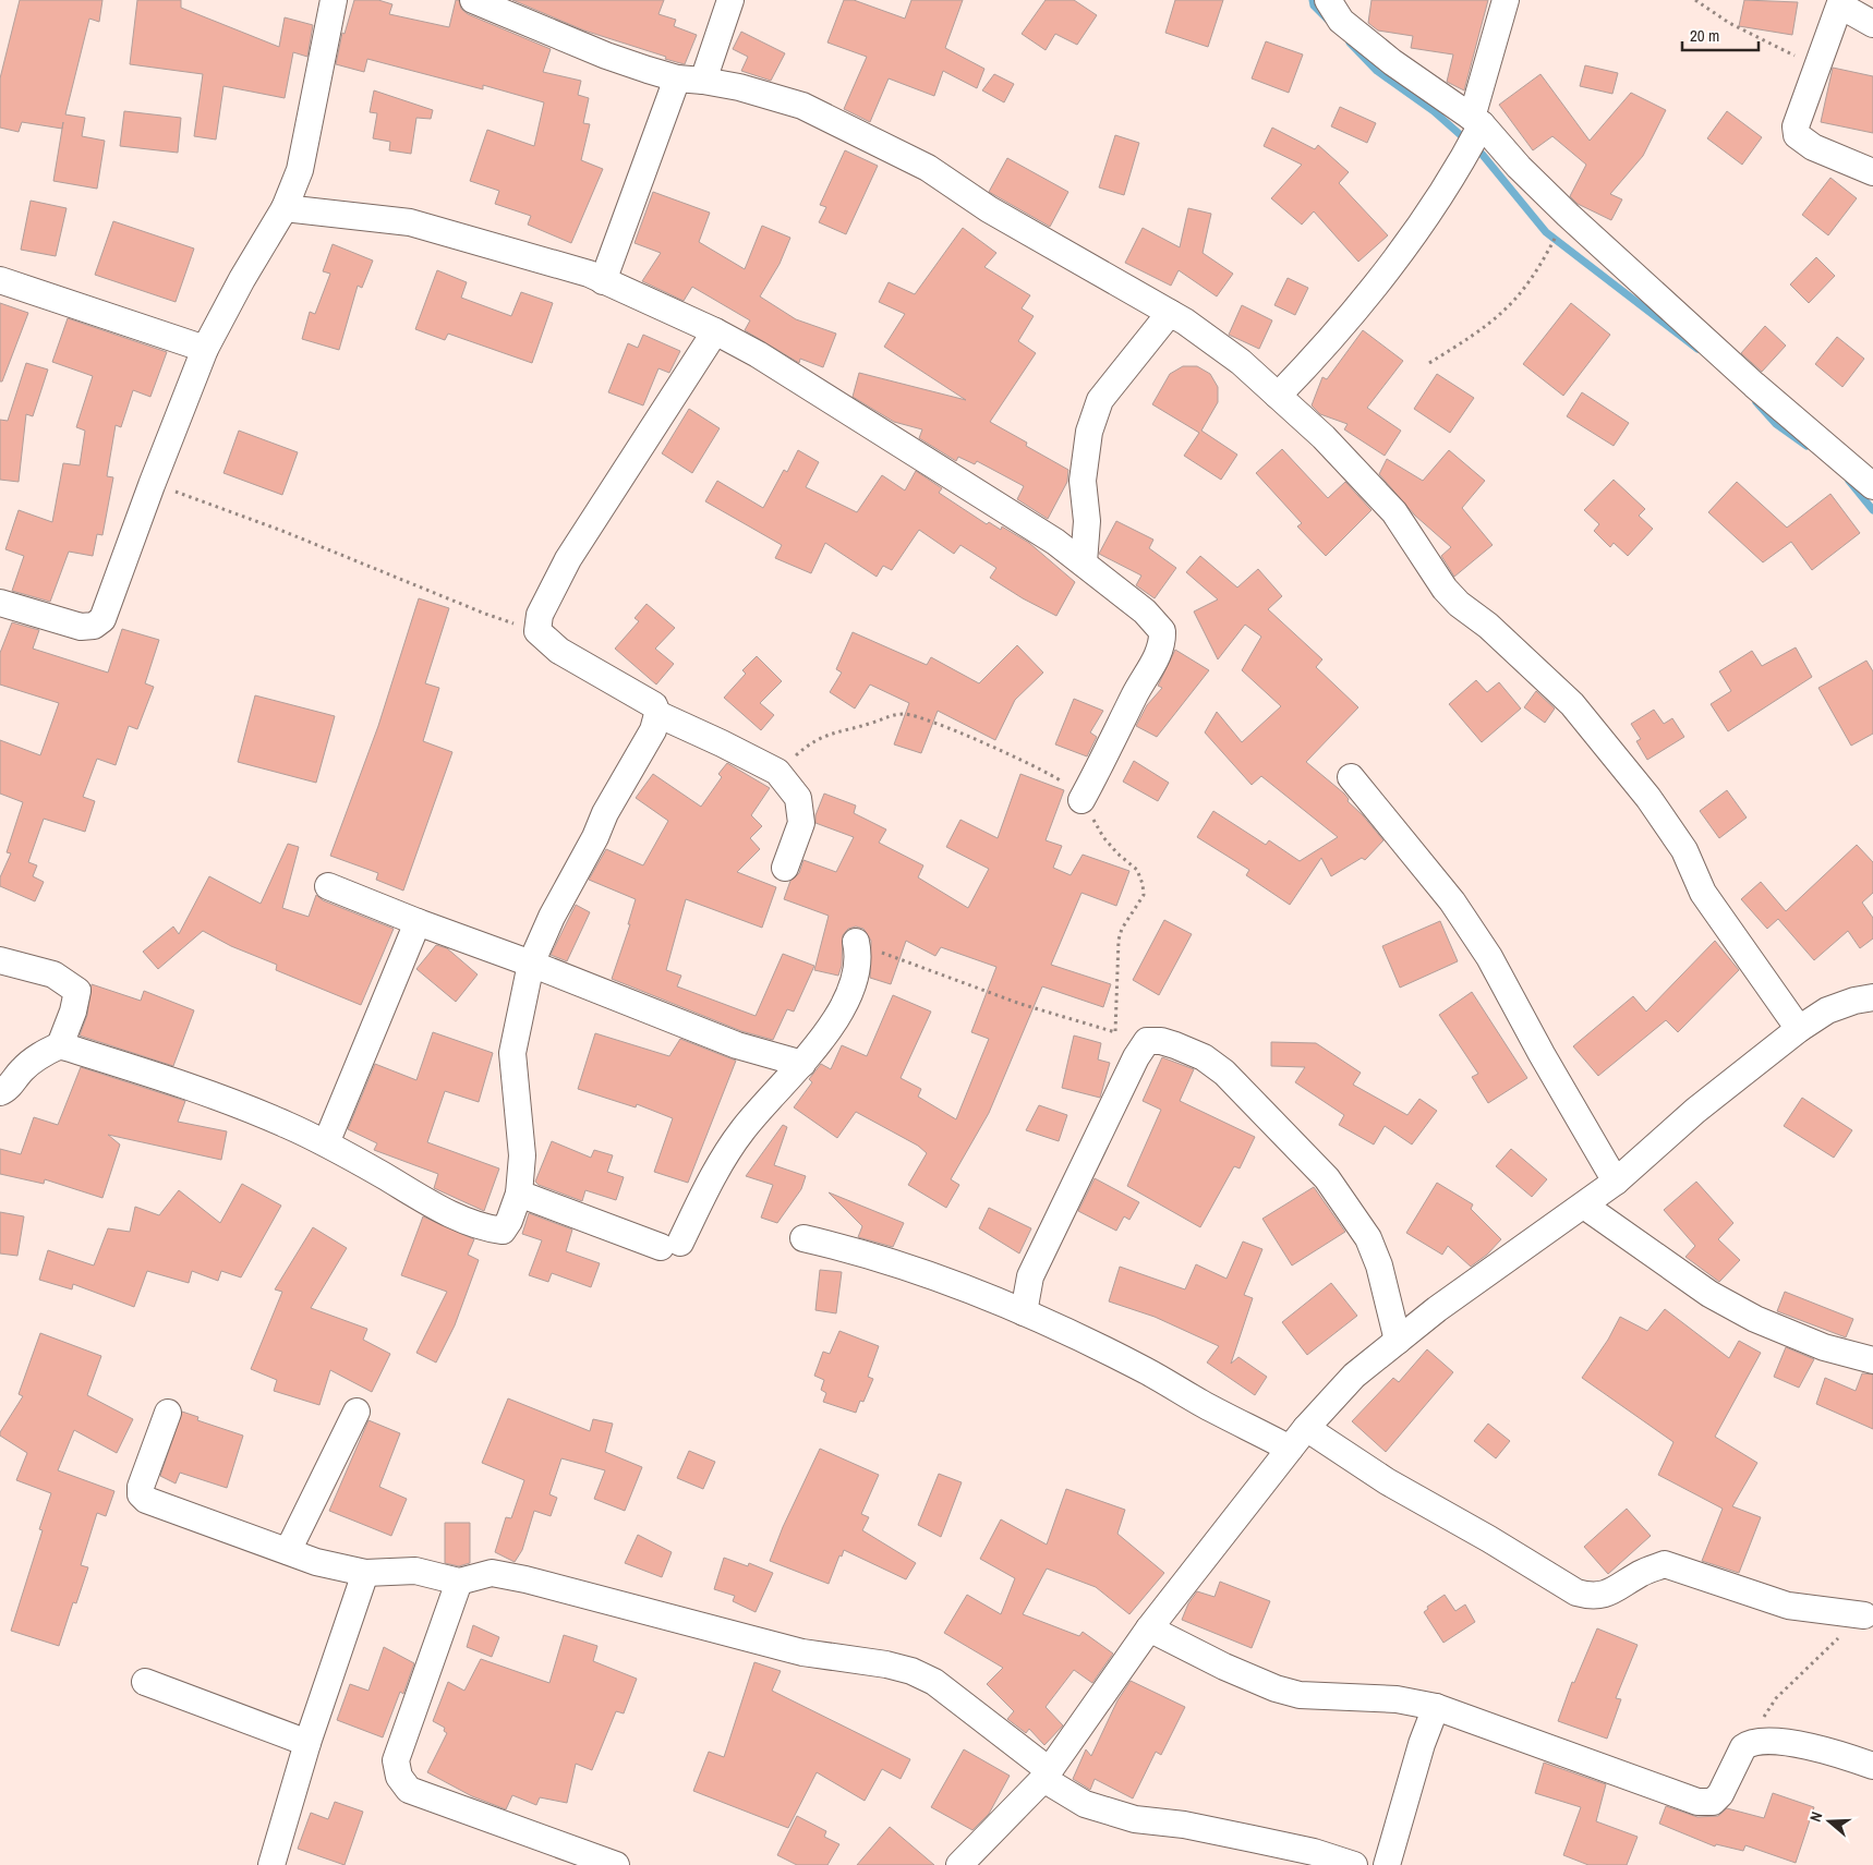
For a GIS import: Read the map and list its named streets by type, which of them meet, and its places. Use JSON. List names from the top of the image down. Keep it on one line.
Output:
{"scale_bar":"20 m","north":"left"}
